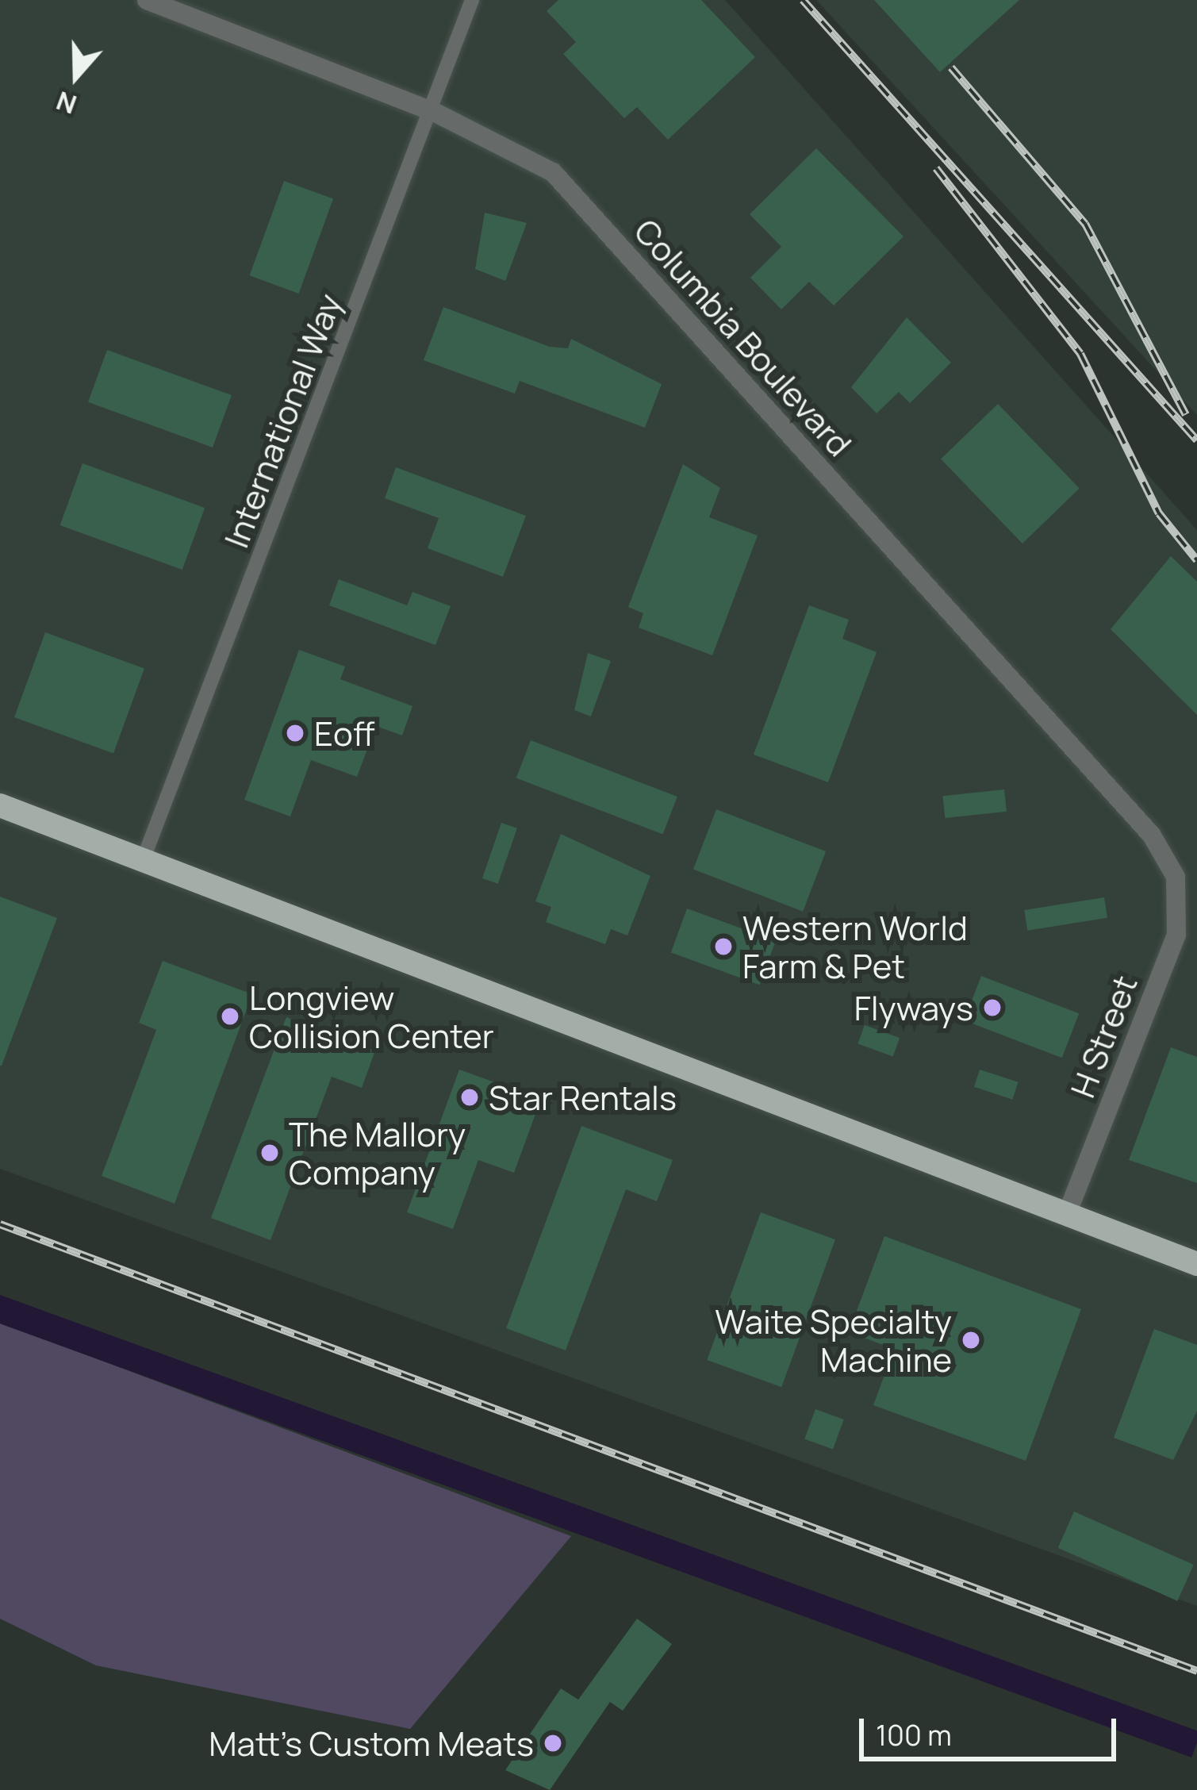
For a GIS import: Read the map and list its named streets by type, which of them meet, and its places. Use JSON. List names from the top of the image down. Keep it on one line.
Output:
{"streets":{"street":["Columbia Boulevard","International Way","H Street"]},"crossings":[["Columbia Boulevard","International Way"],["Columbia Boulevard","H Street"]],"places":["Eoff","Western World Farm & Pet","Flyways","Longview Collision Center","Star Rentals","The Mallory Company","Waite Specialty Machine","Matt's Custom Meats"],"scale_bar":"100 m","north":"bottom"}
